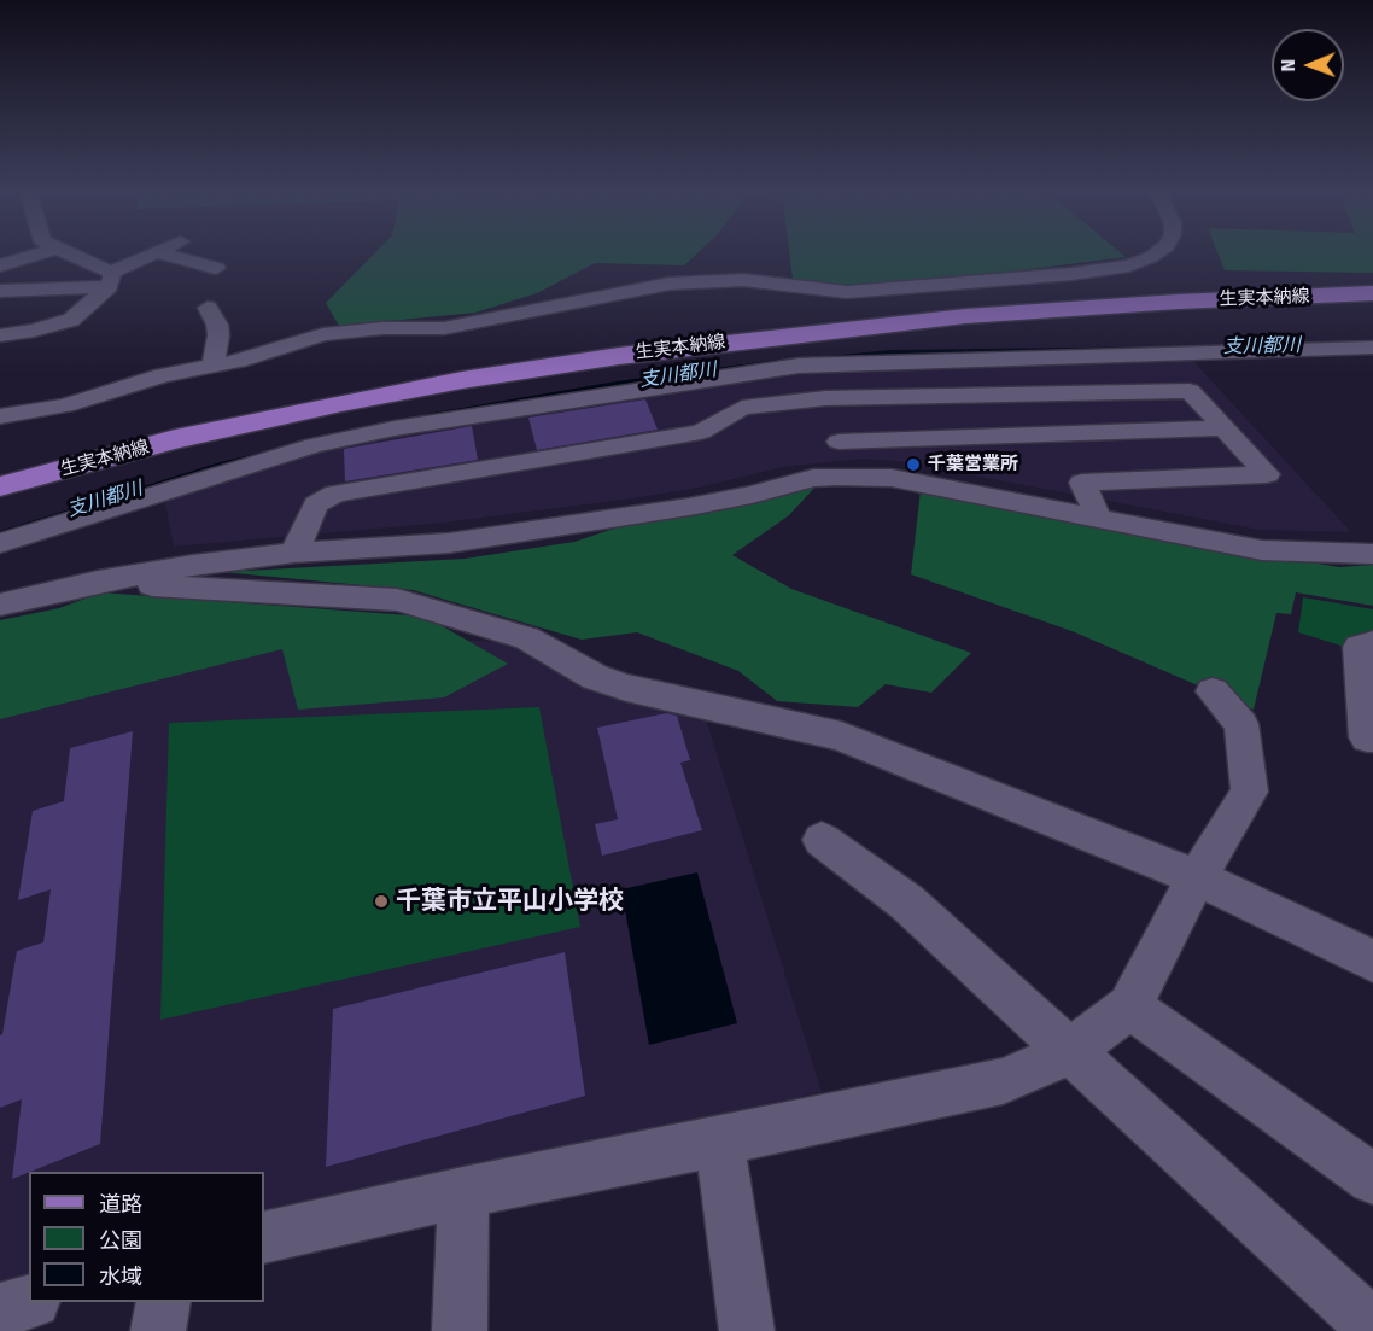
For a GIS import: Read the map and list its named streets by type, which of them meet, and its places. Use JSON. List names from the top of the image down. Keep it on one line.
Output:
{"streets":{"main road":["生実本納線"]},"water":["支川都川"],"places":["千葉営業所","千葉市立平山小学校"],"legend":["道路","公園","水域"],"north":"left"}
